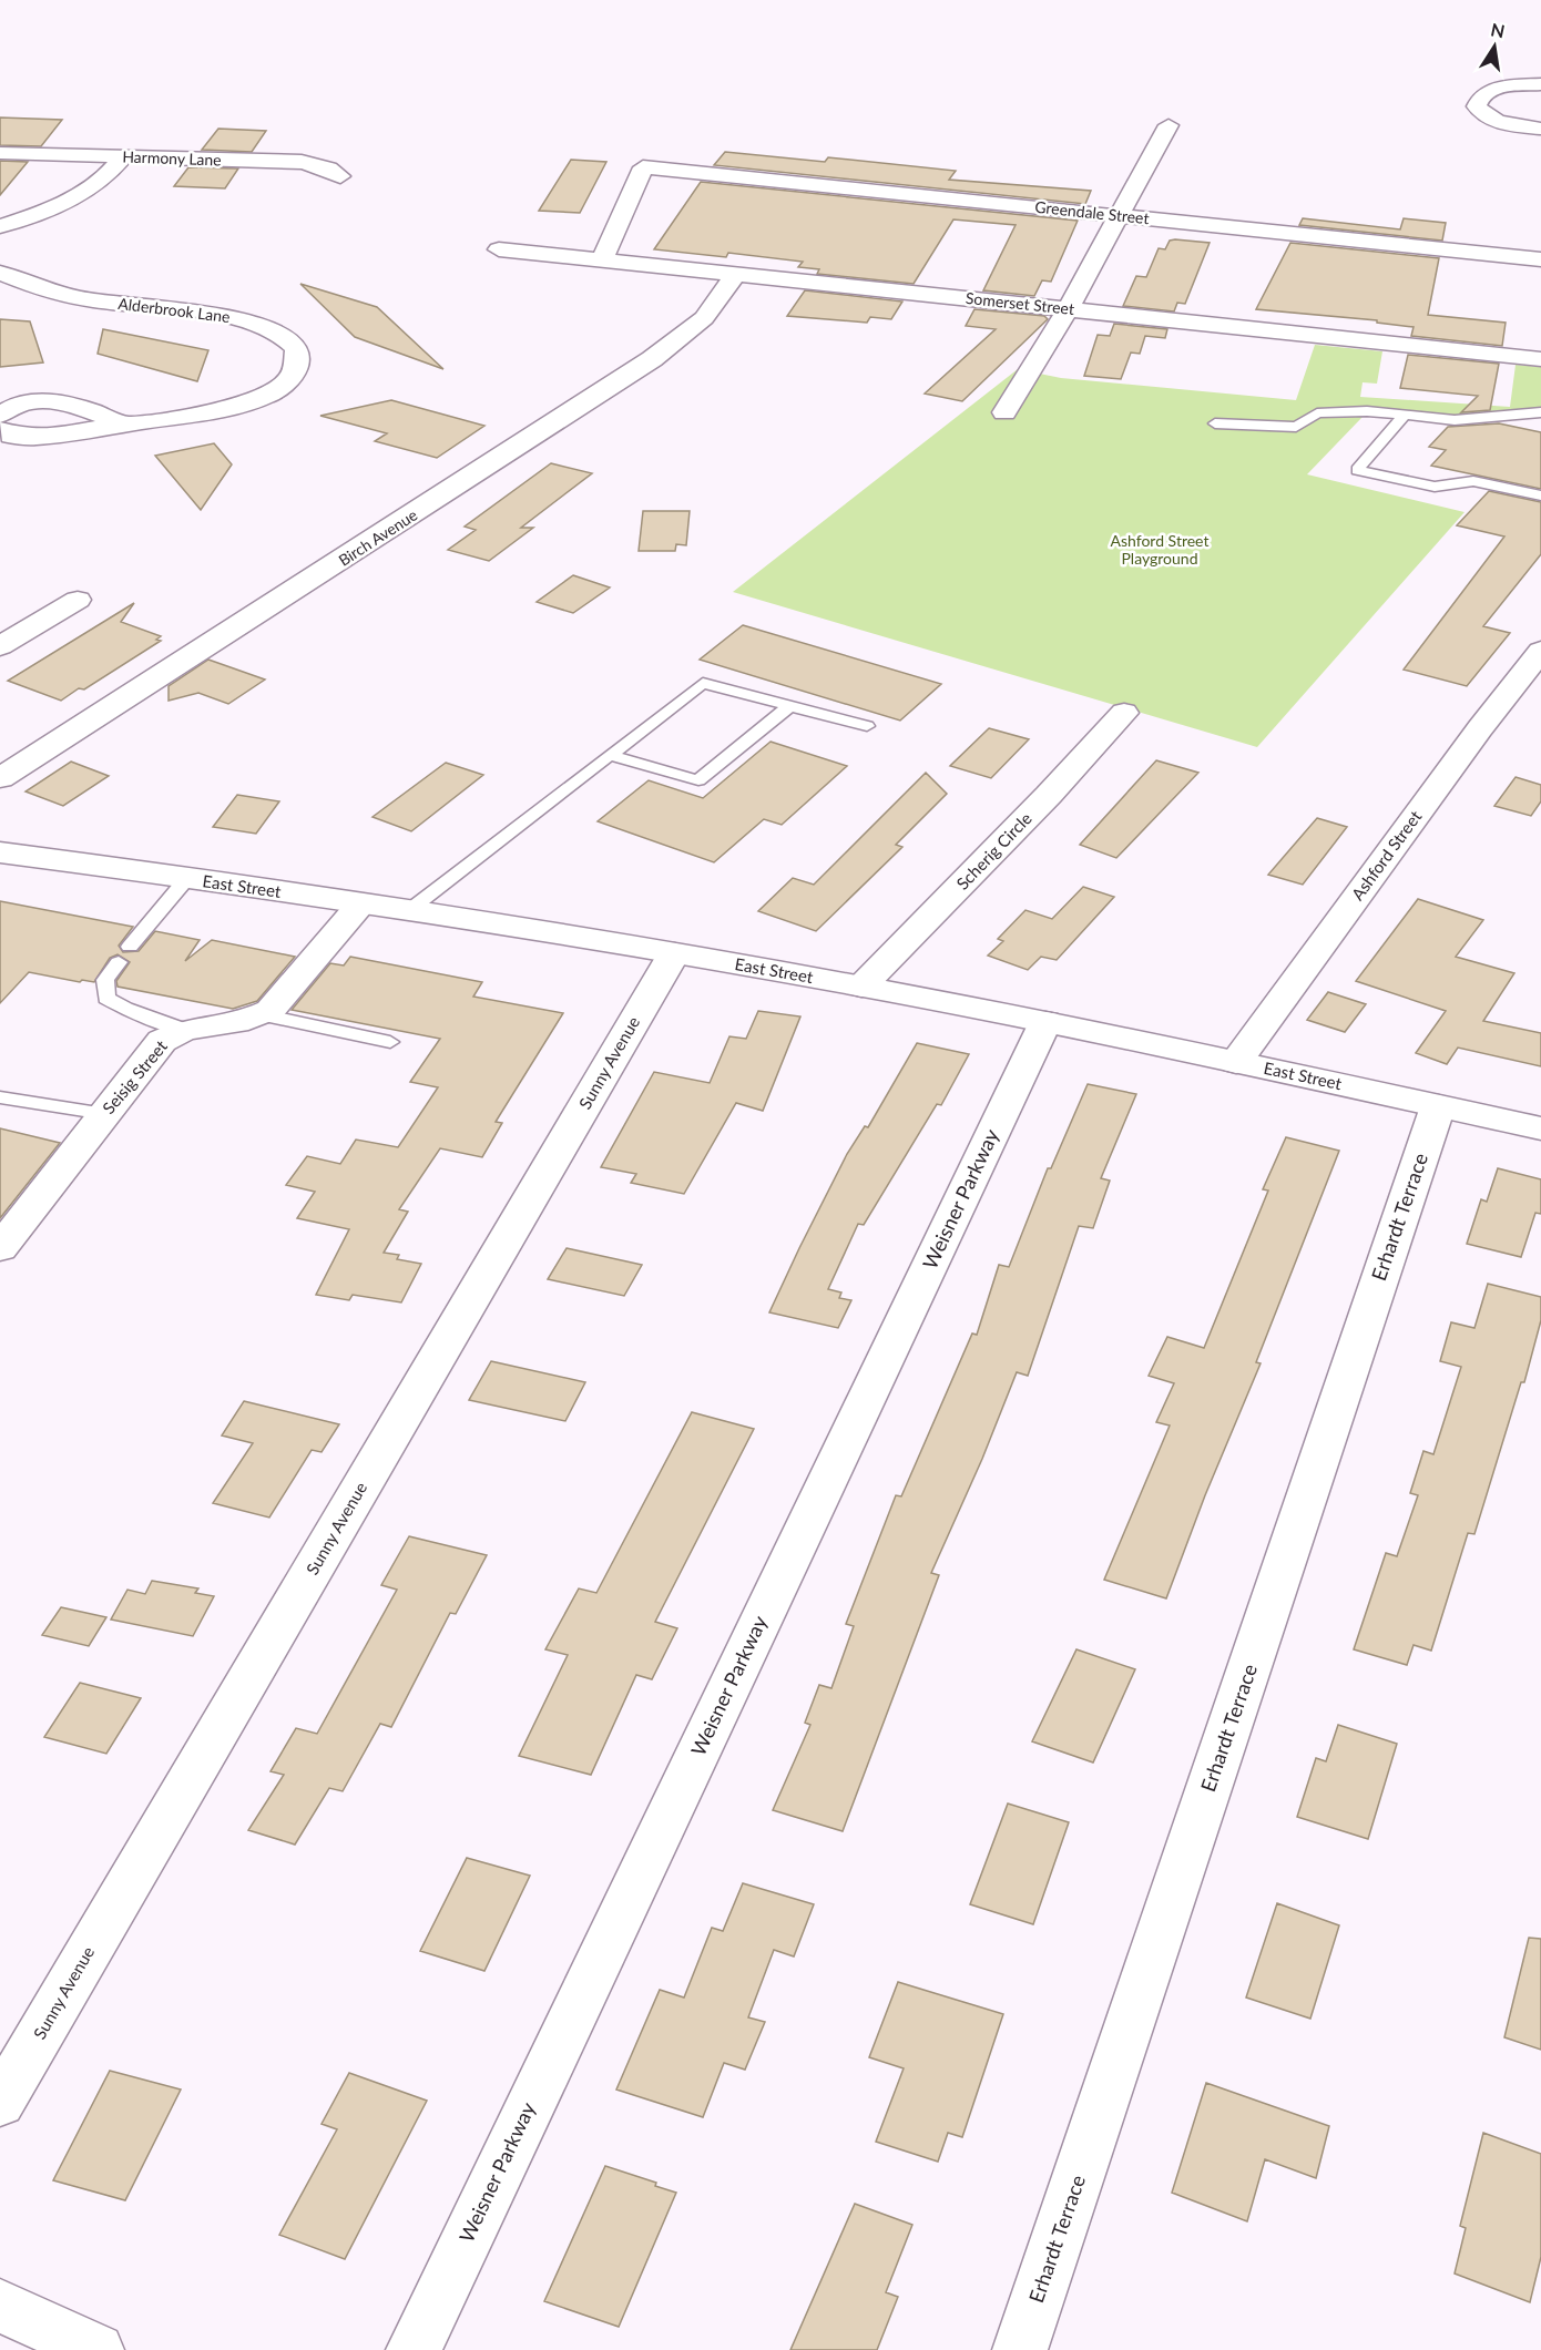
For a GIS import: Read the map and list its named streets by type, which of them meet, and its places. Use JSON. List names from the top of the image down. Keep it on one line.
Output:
{"streets":{"street":["Harmony Lane","Greendale Street","Somerset Street","Alderbrook Lane","Birch Avenue","Scherig Circle","Ashford Street","East Street","Sunny Avenue","Seisig Street","Weisner Parkway","Erhardt Terrace"]},"crossings":[["Greendale Street","Somerset Street"],["Somerset Street","Birch Avenue"],["Scherig Circle","East Street"],["Ashford Street","East Street"],["East Street","Sunny Avenue"],["East Street","Seisig Street"],["East Street","Weisner Parkway"],["East Street","Erhardt Terrace"]],"parks":["Ashford Street Playground"],"north":"top"}
